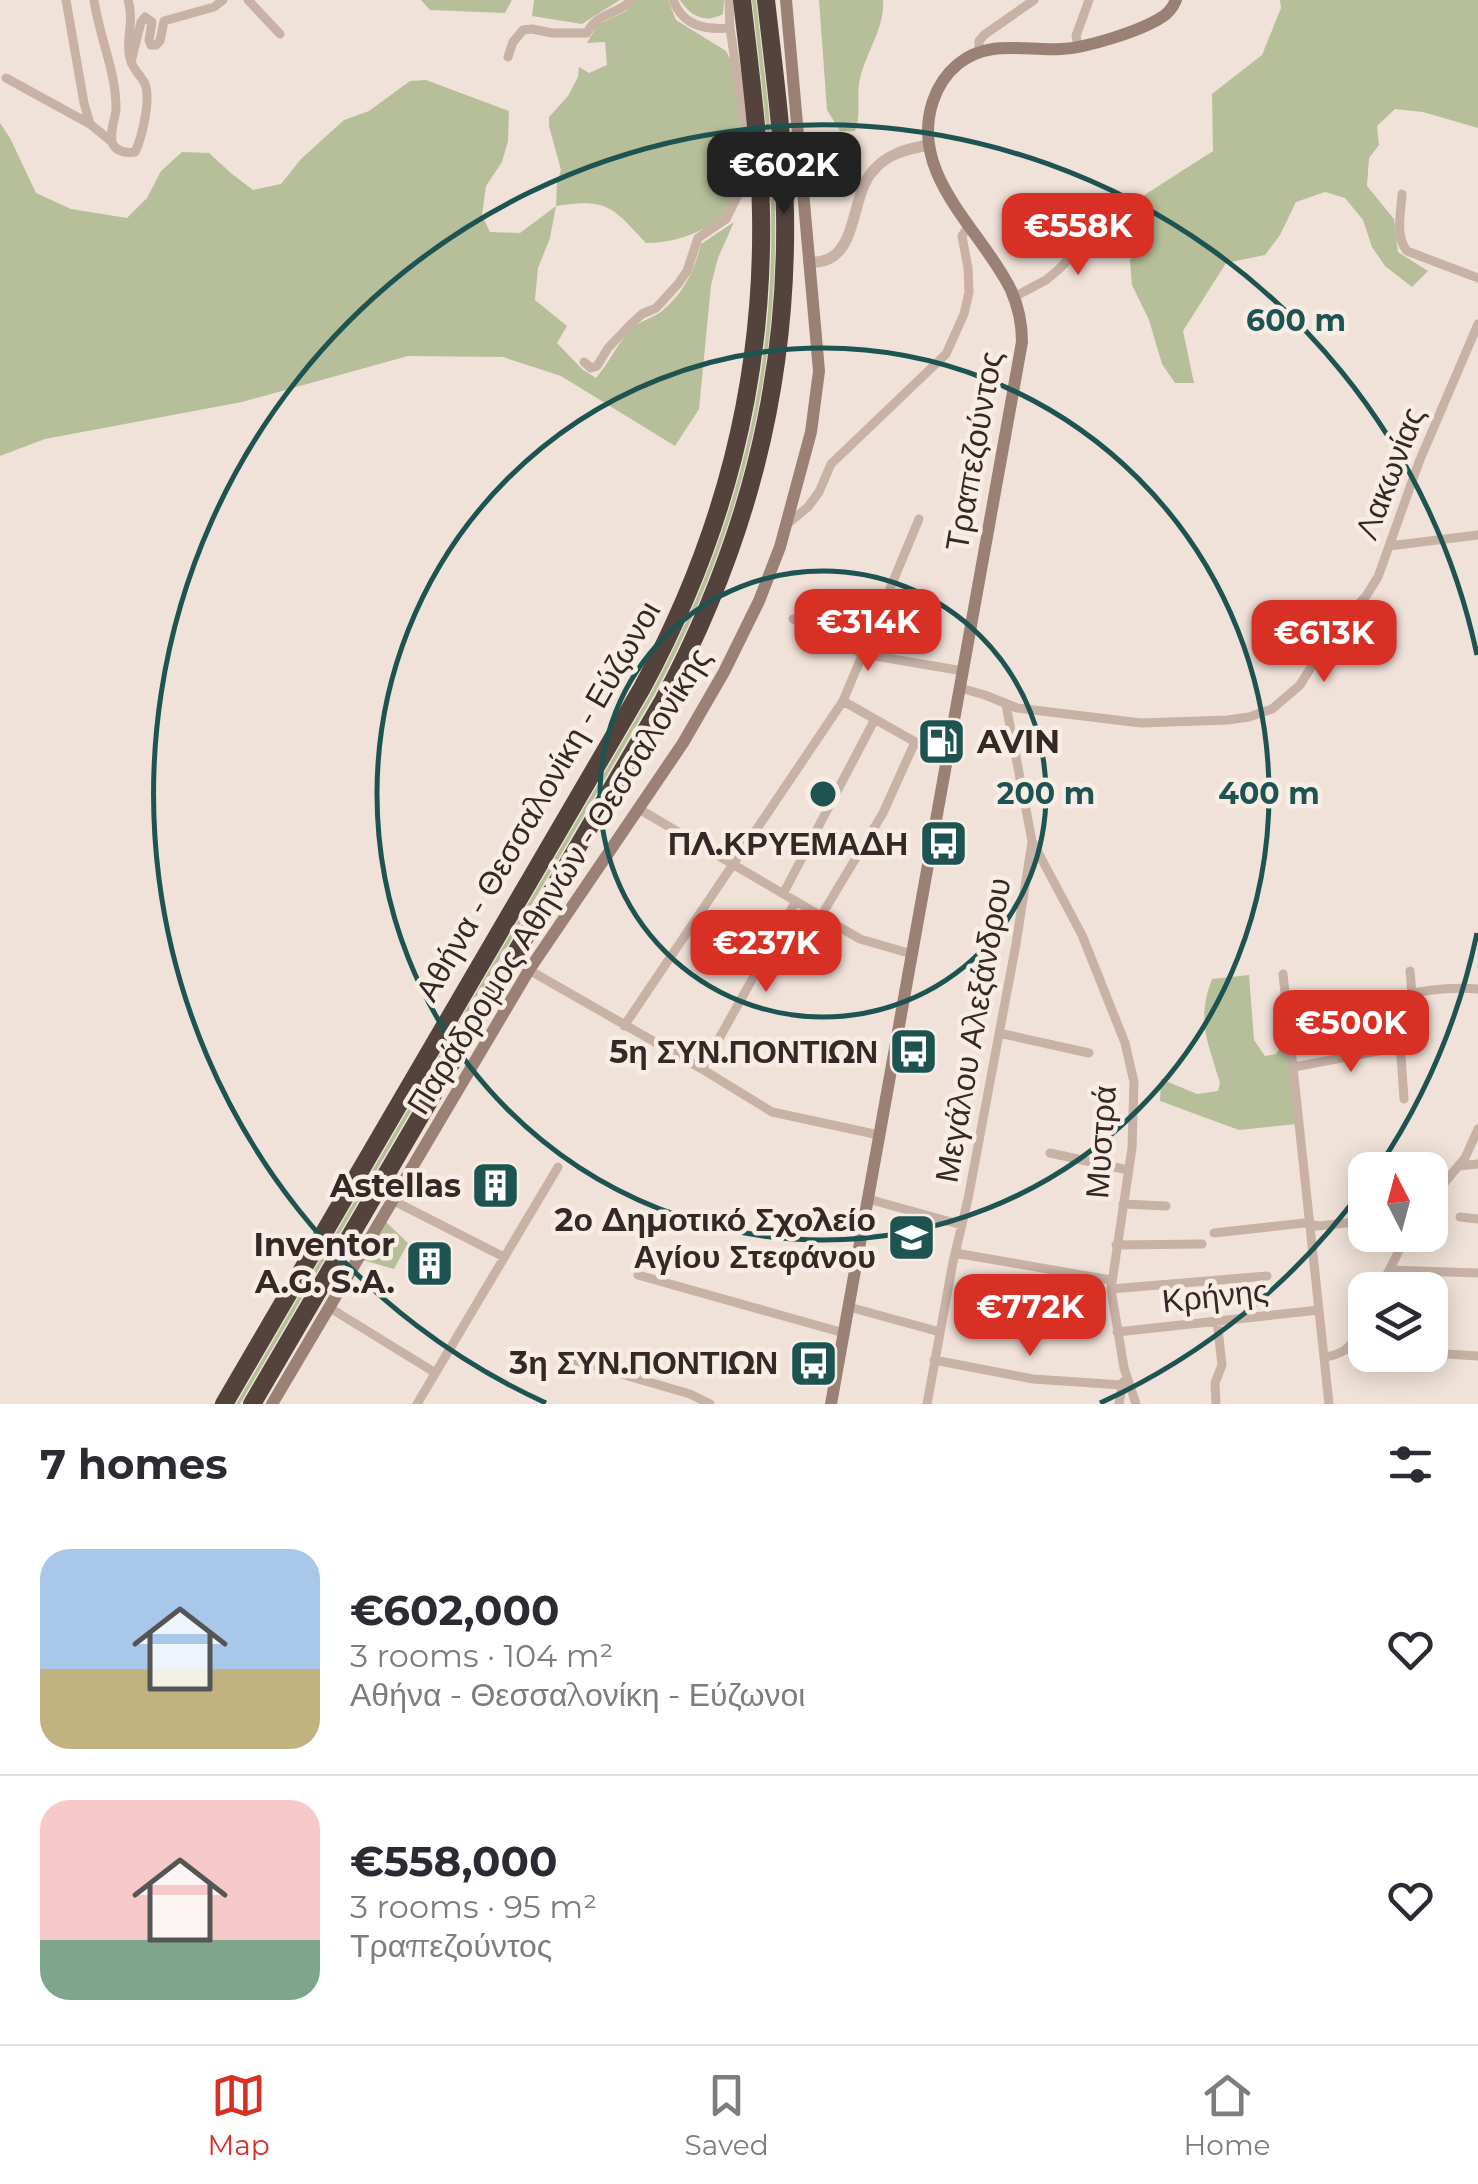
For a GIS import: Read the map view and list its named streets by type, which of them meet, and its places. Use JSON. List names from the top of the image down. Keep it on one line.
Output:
{"streets":{"highway":["Αθήνα - Θεσσαλονίκη - Εύζωνοι"],"main road":["Τραπεζούντος","Παράδρομος Αθηνών - Θεσσαλονίκης"],"street":["Λακωνίας","Μεγάλου Αλεξάνδρου","Μυστρά","Κρήνης"]},"crossings":[["Τραπεζούντος","Λακωνίας"],["Μεγάλου Αλεξάνδρου","Μυστρά"],["Μυστρά","Κρήνης"]],"places":{"fuel station":["AVIN"],"bus stop":["ΠΛ.ΚΡΥΕΜΑΔΗ","5η ΣΥΝ.ΠΟΝΤΙΩΝ","3η ΣΥΝ.ΠΟΝΤΙΩΝ"],"building":["Astellas","Inventor A.G. S.A."],"school or university":["2ο Δημοτικό Σχολείο Αγίου Στεφάνου"]},"north":"top","page":{"price":["€602K","€558K","€314K","€613K","€237K","€500K","€772K"],"heading":"7 homes","list":[{"name":"€602,000","note":"3 rooms · 104 m² · Αθήνα - Θεσσαλονίκη - Εύζωνοι"},{"name":"€558,000","note":"3 rooms · 95 m² · Τραπεζούντος"}],"tabs":["Map","Saved","Home"]},"rings":["600 m","200 m","400 m"]}
